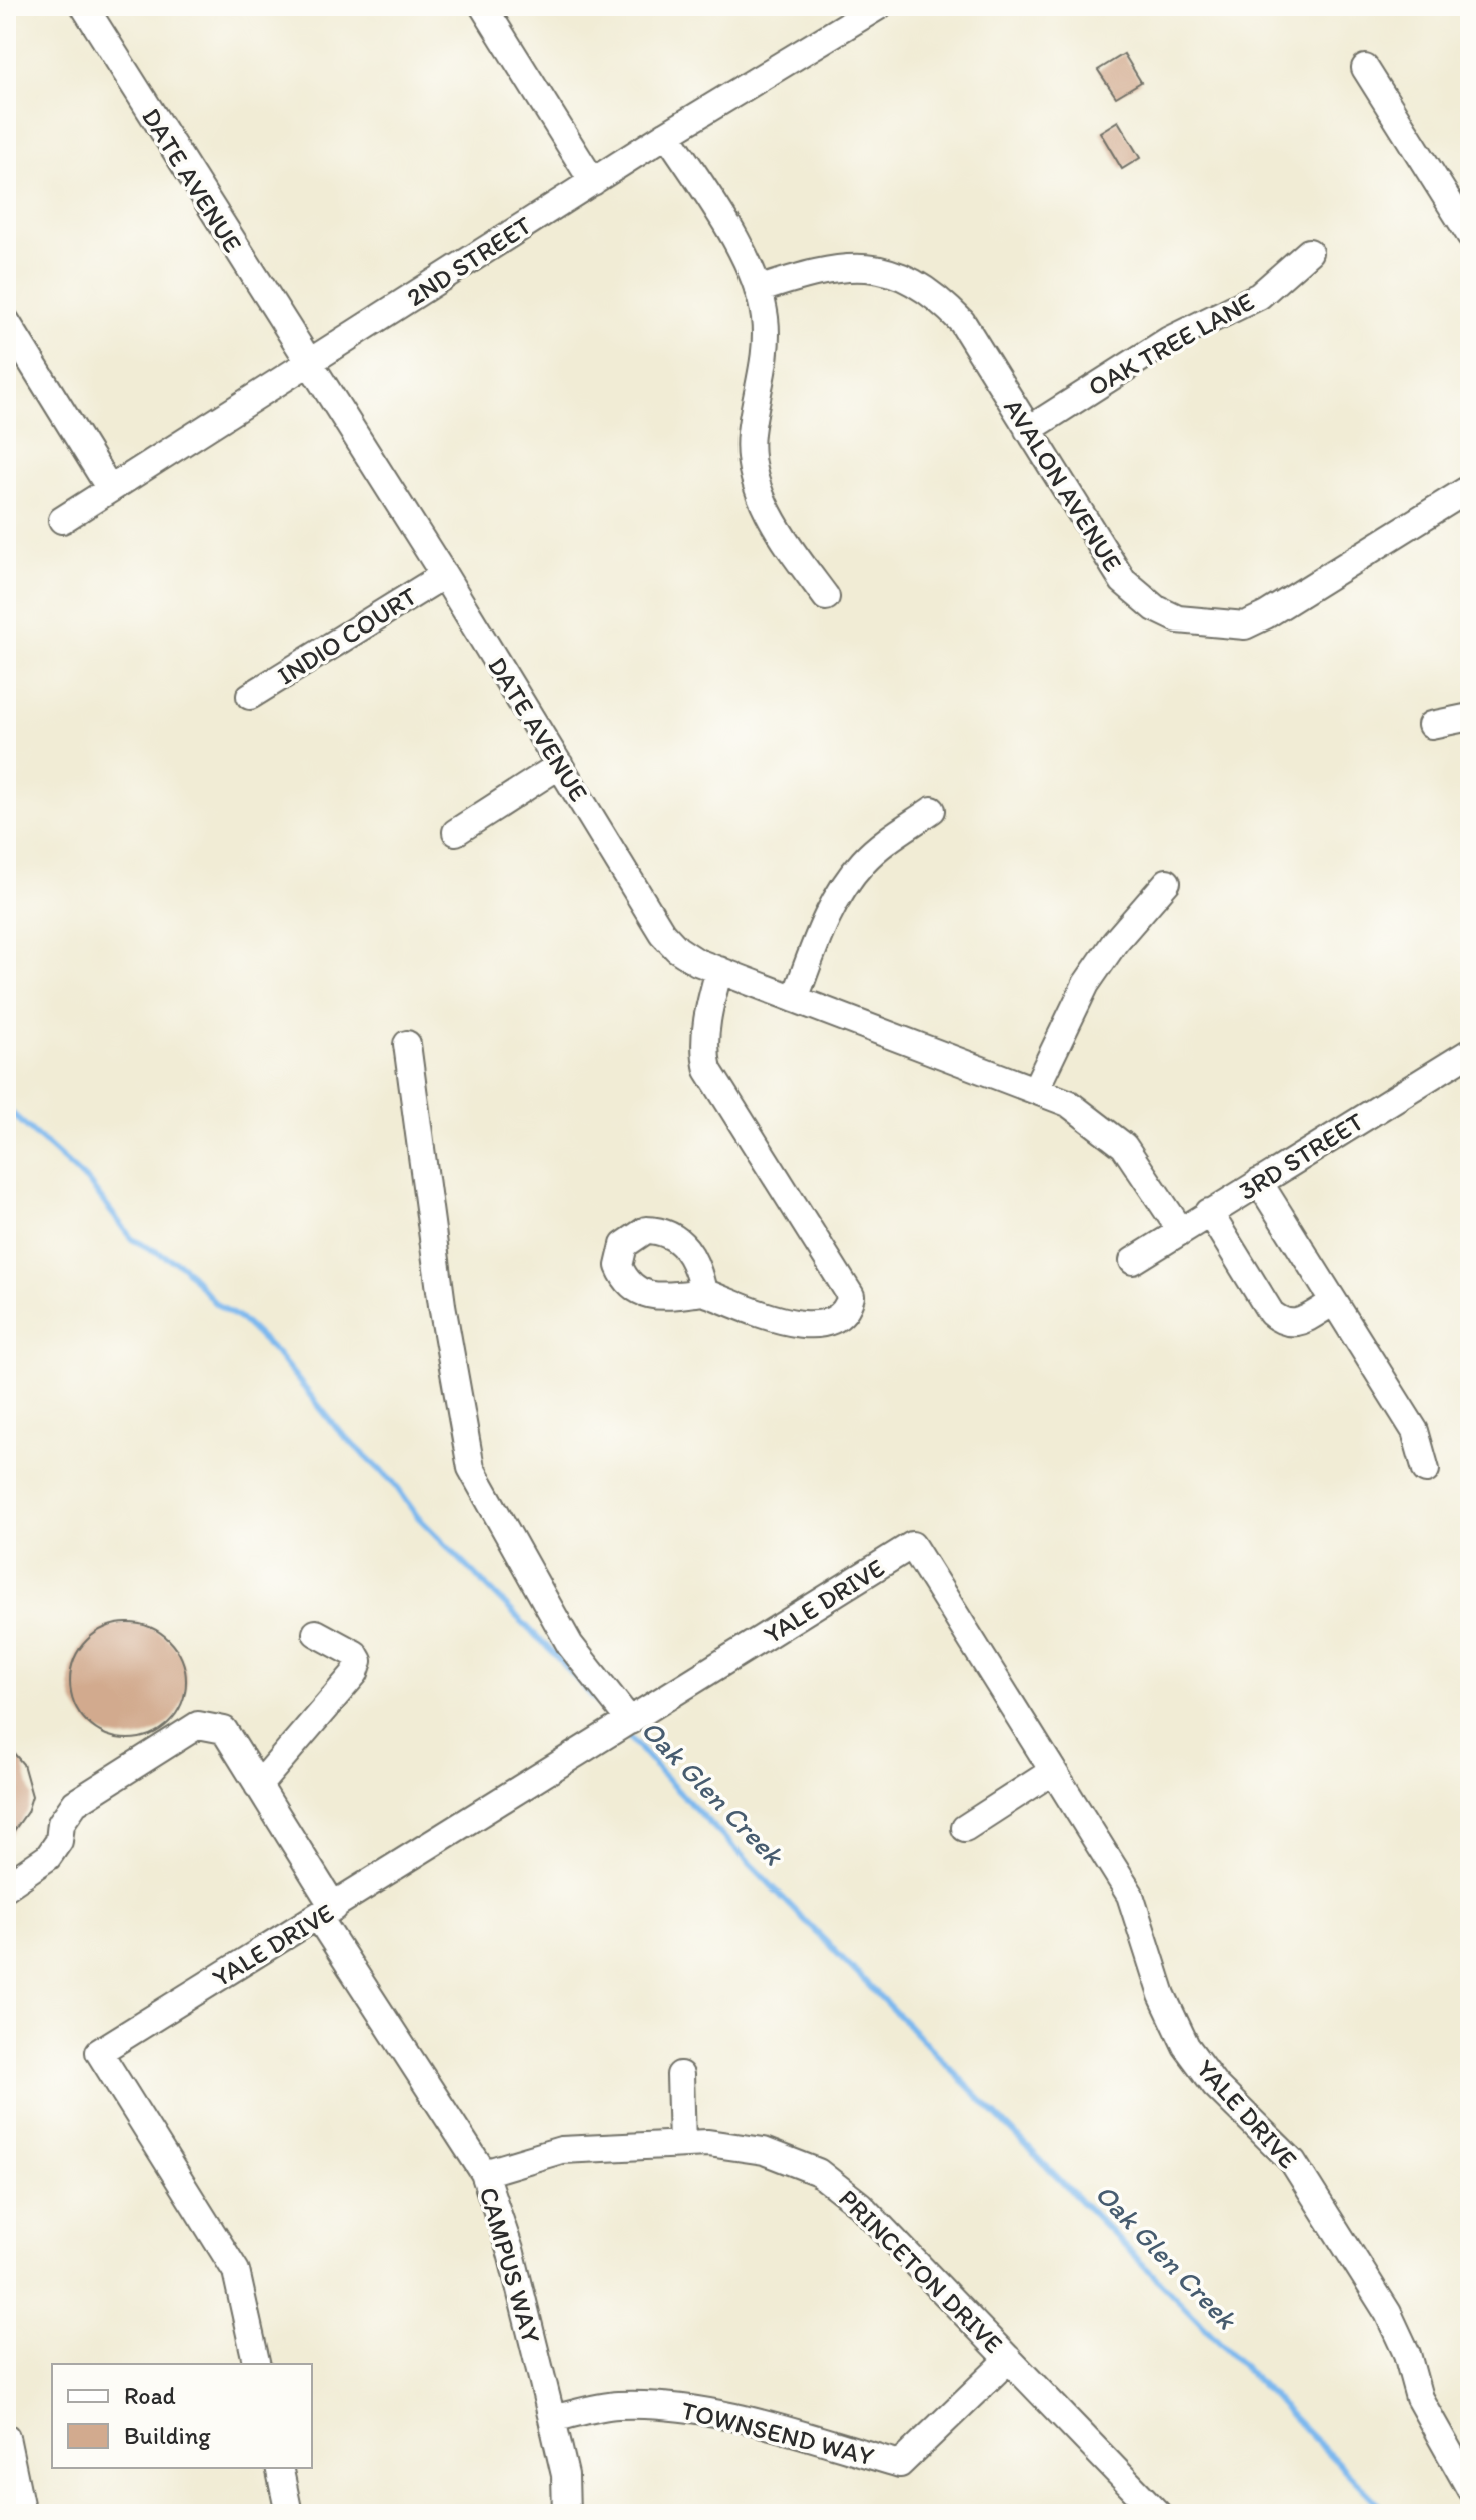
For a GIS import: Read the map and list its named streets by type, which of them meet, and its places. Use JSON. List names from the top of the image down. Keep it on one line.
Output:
{"streets":{"street":["DATE AVENUE","2ND STREET","OAK TREE LANE","AVALON AVENUE","INDIO COURT","3RD STREET","YALE DRIVE","CAMPUS WAY","PRINCETON DRIVE","TOWNSEND WAY"]},"crossings":[["DATE AVENUE","2ND STREET"],["DATE AVENUE","INDIO COURT"],["DATE AVENUE","3RD STREET"],["OAK TREE LANE","AVALON AVENUE"],["YALE DRIVE","CAMPUS WAY"],["CAMPUS WAY","PRINCETON DRIVE"],["CAMPUS WAY","TOWNSEND WAY"],["PRINCETON DRIVE","TOWNSEND WAY"]],"water":["Oak Glen Creek"],"legend":["Road","Building"]}
